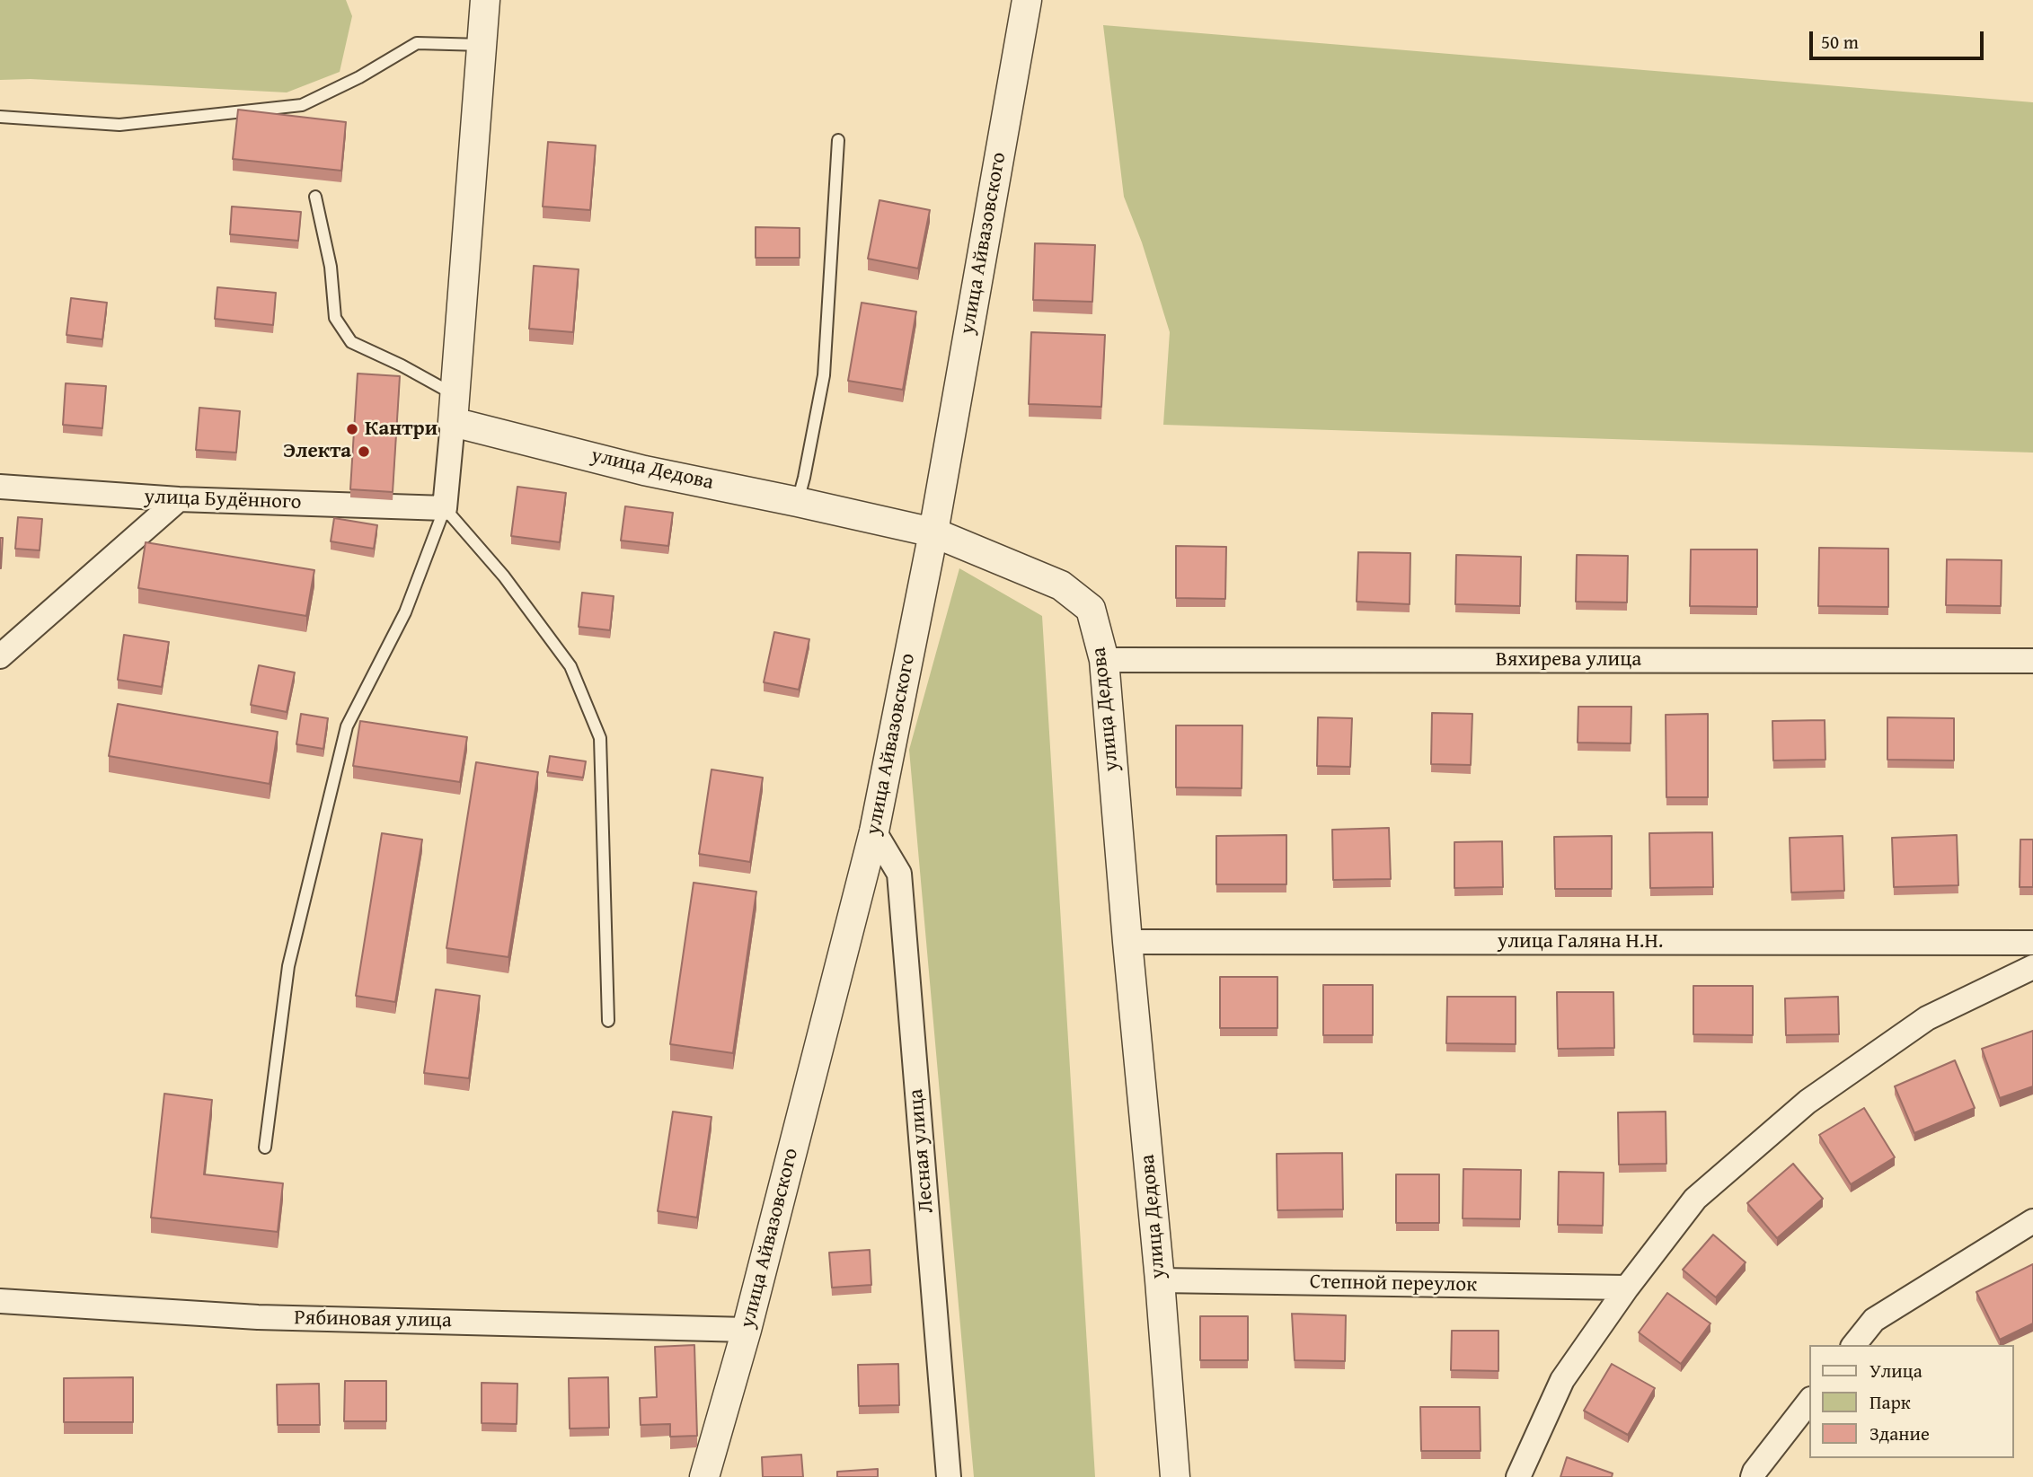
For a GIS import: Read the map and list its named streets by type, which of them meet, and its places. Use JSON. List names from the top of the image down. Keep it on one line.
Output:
{"streets":{"street":["улица Айвазовского","улица Дедова","улица Будённого","Вяхирева улица","улица Галяна Н.Н.","Лесная улица","Степной переулок","Рябиновая улица"]},"crossings":[["улица Айвазовского","улица Дедова"],["улица Айвазовского","Лесная улица"],["улица Айвазовского","Рябиновая улица"],["улица Дедова","Вяхирева улица"],["улица Дедова","улица Галяна Н.Н."],["улица Дедова","Степной переулок"]],"places":["Кантри","Электа"],"legend":["Улица","Парк","Здание"],"scale_bar":"50 m"}
